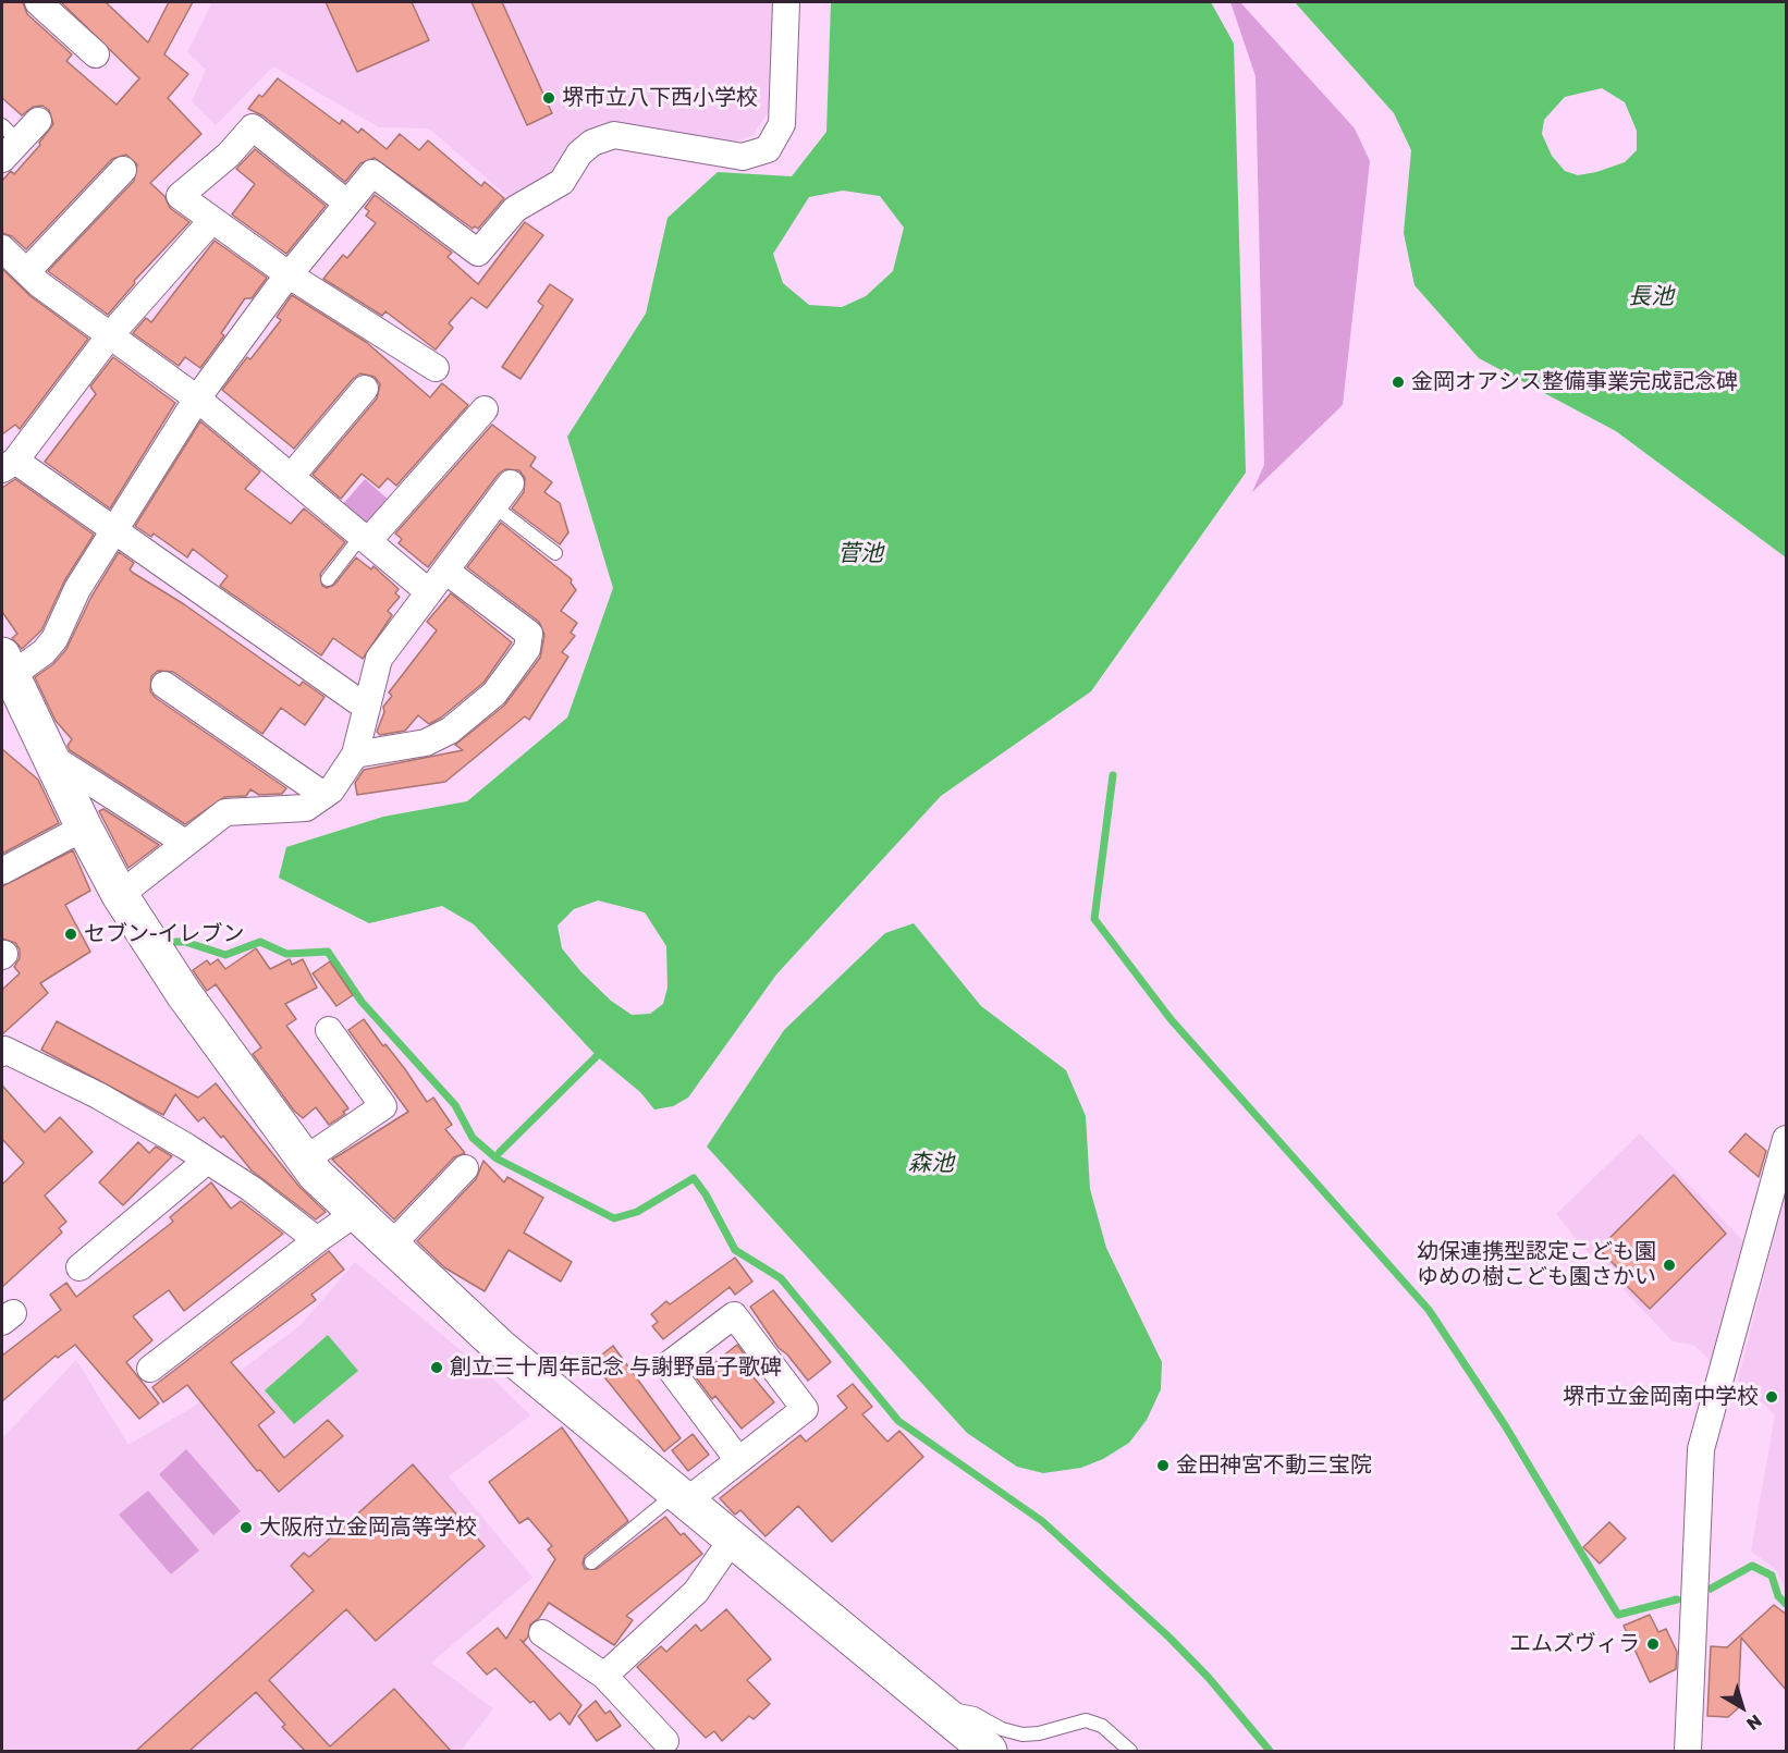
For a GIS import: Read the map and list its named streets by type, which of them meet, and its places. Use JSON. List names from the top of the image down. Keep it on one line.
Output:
{"water":["長池","菅池","森池"],"places":["堺市立八下西小学校","金岡オアシス整備事業完成記念碑","セブン-イレブン","幼保連携型認定こども園 ゆめの樹こども園さかい","創立三十周年記念 与謝野晶子歌碑","堺市立金岡南中学校","金田神宮不動三宝院","大阪府立金岡高等学校","エムズヴィラ"],"north":"bottom right"}
